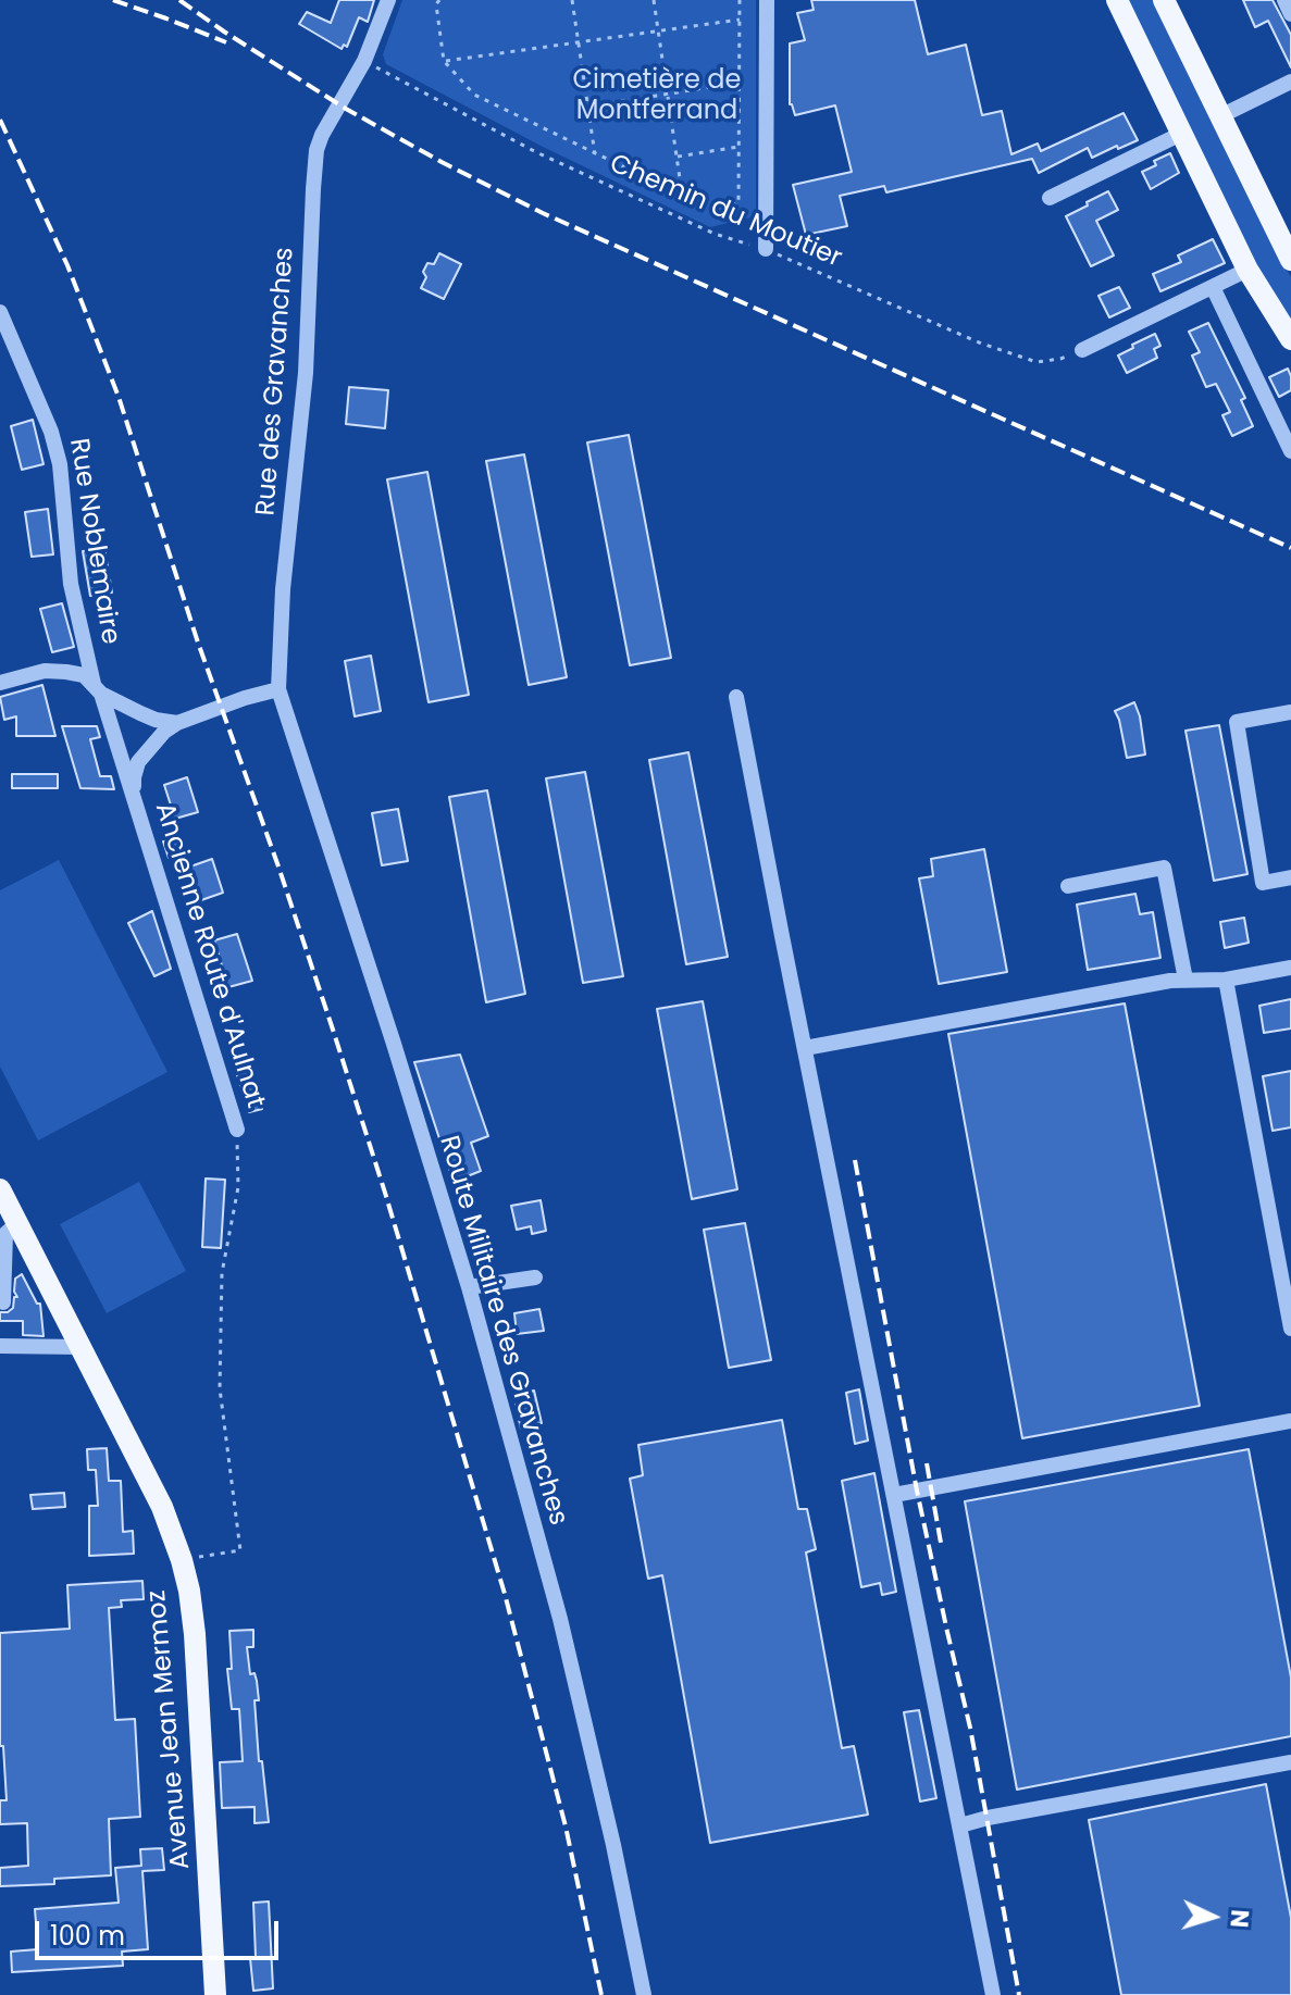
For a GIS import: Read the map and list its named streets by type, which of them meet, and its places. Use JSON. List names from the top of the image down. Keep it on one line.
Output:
{"streets":{"main road":["Avenue Jean Mermoz"],"street":["Rue des Gravanches","Rue Noblemaire","Ancienne Route d'Aulnat","Route Militaire des Gravanches"],"path":["Chemin du Moutier"]},"crossings":[["Chemin du Moutier","Rue des Gravanches"],["Rue des Gravanches","Route Militaire des Gravanches"],["Rue Noblemaire","Ancienne Route d'Aulnat"]],"parks":["Cimetière de Montferrand"],"scale_bar":"100 m","north":"right"}
